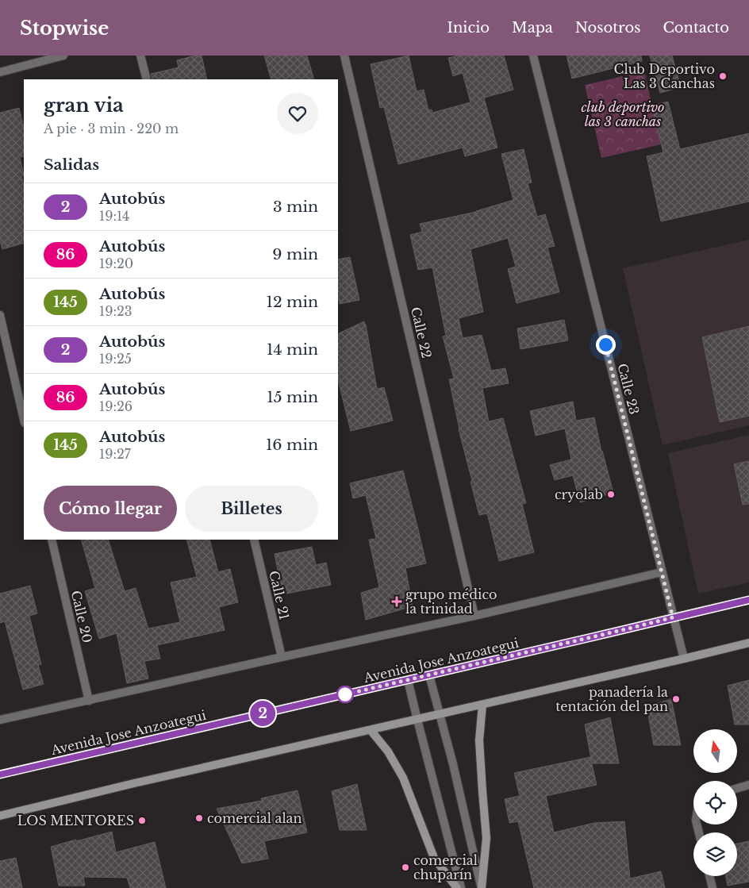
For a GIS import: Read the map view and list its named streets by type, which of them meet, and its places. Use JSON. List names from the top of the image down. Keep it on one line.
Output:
{"streets":{"street":["Calle 22","Calle 23","Calle 21","Calle 20","Avenida Jose Anzoategui"]},"crossings":[["Calle 23","Avenida Jose Anzoategui"]],"parks":["club deportivo las 3 canchas"],"places":{"other":["Club Deportivo Las 3 Canchas","cryolab","panadería la tentación del pan","comercial alan","LOS MENTORES","comercial chuparín"],"health":["grupo médico la trinidad"]},"lines":["bus line 2"],"north":"top","page":{"header":"Stopwise","nav":["Inicio","Mapa","Nosotros","Contacto"],"on_map":"2","heading":[["gran via","A pie · 3 min · 220 m"],"Salidas"],"list":[{"mark":"2","name":"Autobús","note":"19:14","value":"3 min"},{"mark":"86","name":"Autobús","note":"19:20","value":"9 min"},{"mark":"145","name":"Autobús","note":"19:23","value":"12 min"},{"mark":"2","name":"Autobús","note":"19:25","value":"14 min"},{"mark":"86","name":"Autobús","note":"19:26","value":"15 min"},{"mark":"145","name":"Autobús","note":"19:27","value":"16 min"}],"buttons":["Cómo llegar","Billetes"]}}
